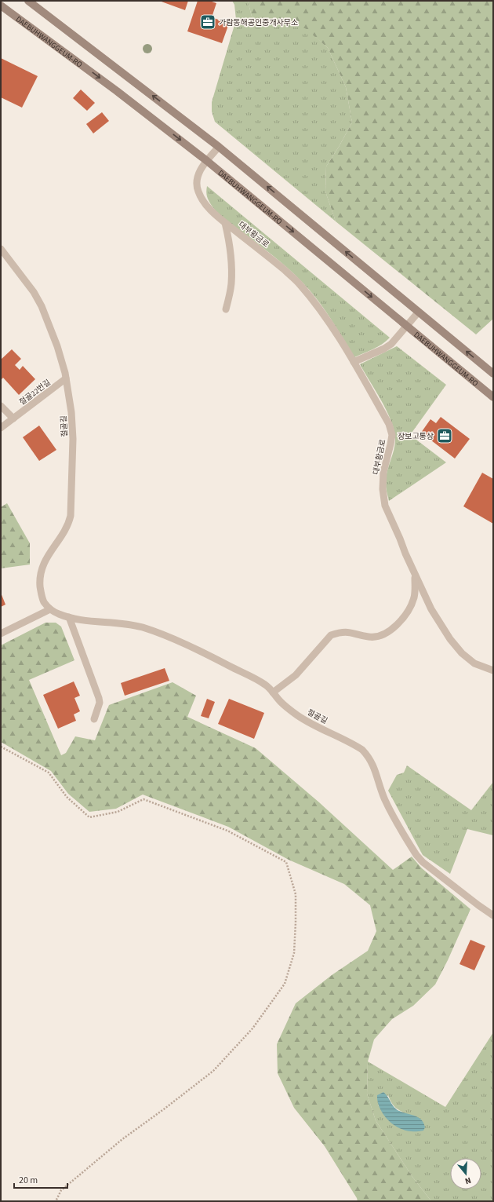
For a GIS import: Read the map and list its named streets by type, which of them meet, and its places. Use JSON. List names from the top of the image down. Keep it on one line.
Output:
{"streets":{"main road":["DAEBUHWANGGEUM-RO"],"lane":["대부황금로","절골22번길","절골길"]},"crossings":[["DAEBUHWANGGEUM-RO","대부황금로"],["대부황금로","절골길"],["절골22번길","절골길"]],"places":{"office":["가람동해공인중개사무소","장보고통상"]},"scale_bar":"20 m","north":"bottom"}
